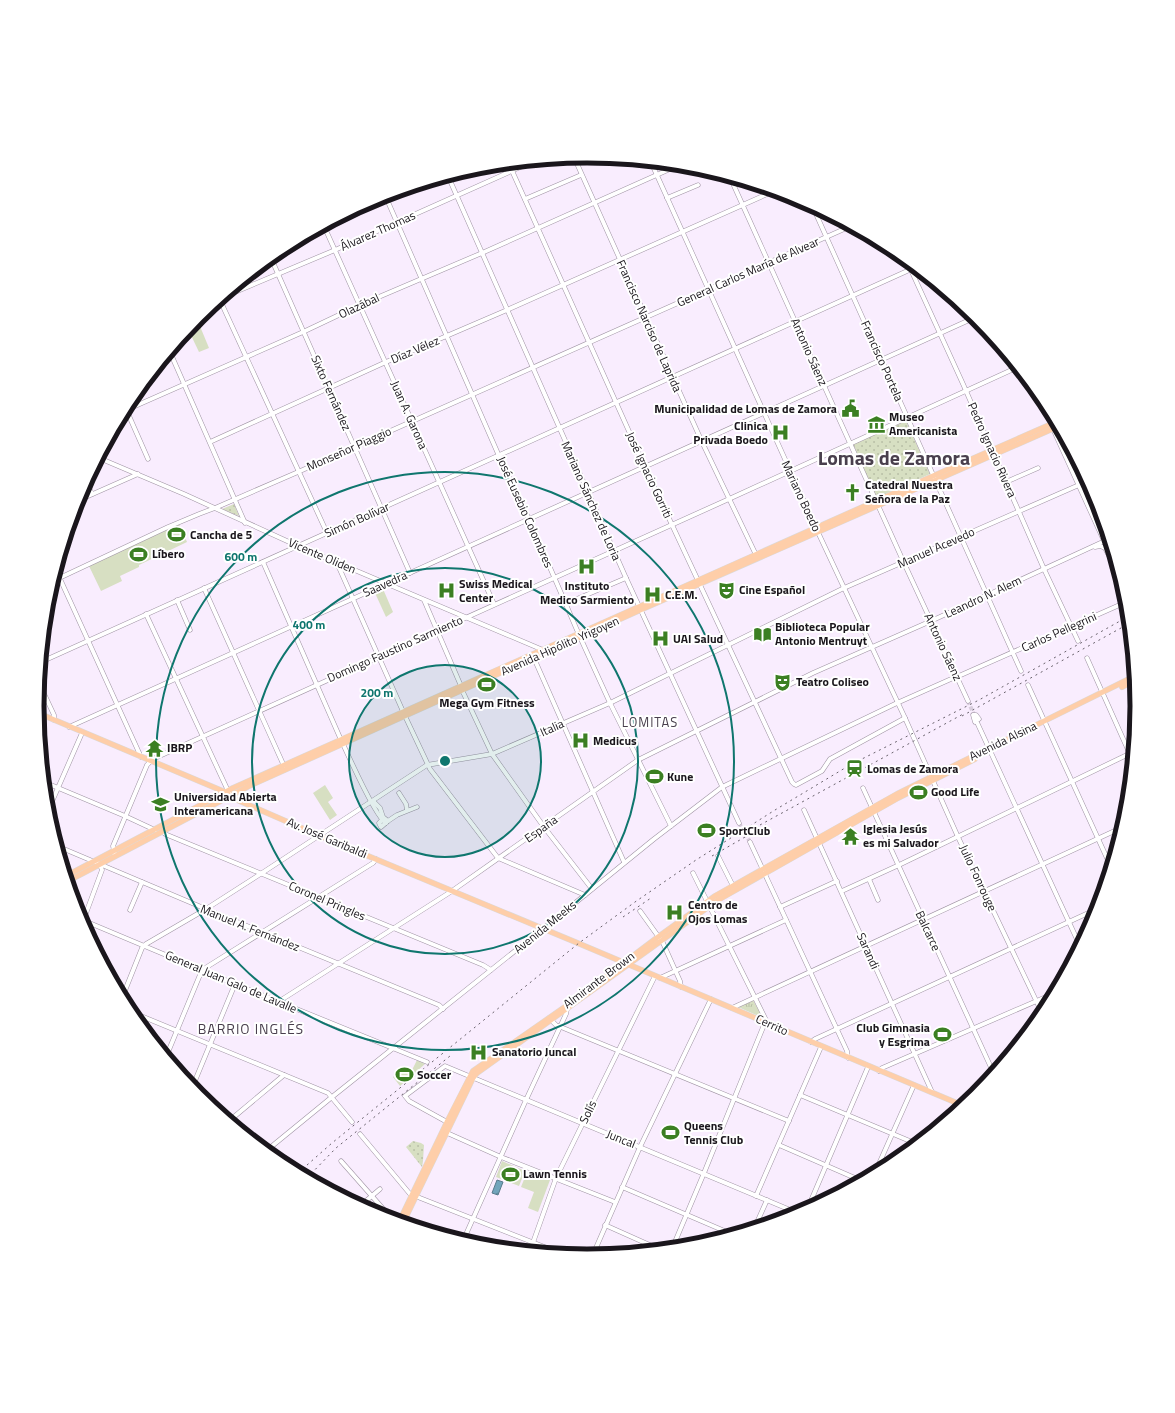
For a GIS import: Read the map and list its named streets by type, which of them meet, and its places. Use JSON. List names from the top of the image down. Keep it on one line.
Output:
{"streets":{"main road":["Avenida Hipólito Yrigoyen","Avenida Alsina","Av. José Garibaldi","Almirante Brown","Cerrito"],"street":["Álvarez Thomas","General Carlos María de Alvear","Olazábal","Francisco Narciso de Laprida","Díaz Vélez","Antonio Sáenz","Francisco Portela","Sixto Fernández","Juan A. Garona","Monseñor Piaggio","Pedro Ignacio Rivera","José Ignacio Gorriti","Mariano Boedo","Mariano Sánchez de Loria","José Eusebio Colombres","Simón Bolívar","Manuel Acevedo","Vicente Oliden","Saavedra","Leandro N. Alem","Carlos Pellegrini","Domingo Faustino Sarmiento","Italia","España","Julio Fonrouge","Coronel Pringles","Avenida Meeks","Manuel A. Fernández","Balcarce","Sarandi","General Juan Galo de Lavalle","Solís","Juncal"]},"crossings":[["Álvarez Thomas","Sixto Fernández"],["Álvarez Thomas","Juan A. Garona"],["Álvarez Thomas","José Ignacio Gorriti"],["Álvarez Thomas","Mariano Sánchez de Loria"],["Álvarez Thomas","José Eusebio Colombres"],["General Carlos María de Alvear","Francisco Narciso de Laprida"],["General Carlos María de Alvear","Antonio Sáenz"],["General Carlos María de Alvear","Francisco Portela"],["General Carlos María de Alvear","Monseñor Piaggio"],["General Carlos María de Alvear","Mariano Boedo"],["Olazábal","Francisco Narciso de Laprida"],["Olazábal","Sixto Fernández"],["Olazábal","Juan A. Garona"],["Olazábal","José Ignacio Gorriti"],["Olazábal","Mariano Boedo"],["Olazábal","Mariano Sánchez de Loria"],["Olazábal","José Eusebio Colombres"],["Francisco Narciso de Laprida","Díaz Vélez"],["Francisco Narciso de Laprida","Monseñor Piaggio"],["Francisco Narciso de Laprida","Simón Bolívar"],["Francisco Narciso de Laprida","Saavedra"],["Francisco Narciso de Laprida","Avenida Hipólito Yrigoyen"],["Francisco Narciso de Laprida","Domingo Faustino Sarmiento"],["Díaz Vélez","Antonio Sáenz"],["Díaz Vélez","Sixto Fernández"],["Díaz Vélez","Juan A. Garona"],["Díaz Vélez","José Ignacio Gorriti"],["Díaz Vélez","Mariano Boedo"],["Díaz Vélez","Mariano Sánchez de Loria"],["Díaz Vélez","José Eusebio Colombres"],["Antonio Sáenz","Simón Bolívar"],["Antonio Sáenz","Manuel Acevedo"],["Antonio Sáenz","Saavedra"],["Antonio Sáenz","Leandro N. Alem"],["Antonio Sáenz","Carlos Pellegrini"],["Antonio Sáenz","Avenida Hipólito Yrigoyen"],["Antonio Sáenz","Domingo Faustino Sarmiento"],["Francisco Portela","Simón Bolívar"],["Francisco Portela","Manuel Acevedo"],["Francisco Portela","Saavedra"],["Francisco Portela","Leandro N. Alem"],["Francisco Portela","Carlos Pellegrini"],["Francisco Portela","Avenida Hipólito Yrigoyen"],["Francisco Portela","Domingo Faustino Sarmiento"],["Sixto Fernández","Monseñor Piaggio"],["Sixto Fernández","Simón Bolívar"],["Sixto Fernández","Saavedra"],["Juan A. Garona","Monseñor Piaggio"],["Juan A. Garona","Simón Bolívar"],["Juan A. Garona","Saavedra"],["Juan A. Garona","Domingo Faustino Sarmiento"],["Monseñor Piaggio","José Ignacio Gorriti"],["Monseñor Piaggio","Mariano Sánchez de Loria"],["Monseñor Piaggio","José Eusebio Colombres"],["Monseñor Piaggio","Vicente Oliden"],["Pedro Ignacio Rivera","Simón Bolívar"],["Pedro Ignacio Rivera","Manuel Acevedo"],["Pedro Ignacio Rivera","Saavedra"],["Pedro Ignacio Rivera","Leandro N. Alem"],["Pedro Ignacio Rivera","Carlos Pellegrini"],["Pedro Ignacio Rivera","Avenida Hipólito Yrigoyen"],["Pedro Ignacio Rivera","Domingo Faustino Sarmiento"],["José Ignacio Gorriti","Mariano Boedo"],["José Ignacio Gorriti","Simón Bolívar"],["José Ignacio Gorriti","Saavedra"],["José Ignacio Gorriti","Avenida Hipólito Yrigoyen"],["José Ignacio Gorriti","Domingo Faustino Sarmiento"],["José Ignacio Gorriti","Italia"],["José Ignacio Gorriti","España"],["José Ignacio Gorriti","Avenida Meeks"],["Mariano Boedo","Simón Bolívar"],["Mariano Boedo","Manuel Acevedo"],["Mariano Boedo","Saavedra"],["Mariano Boedo","Leandro N. Alem"],["Mariano Boedo","Avenida Hipólito Yrigoyen"],["Mariano Boedo","Domingo Faustino Sarmiento"],["Mariano Boedo","Julio Fonrouge"],["Mariano Boedo","Avenida Meeks"],["Mariano Sánchez de Loria","Simón Bolívar"],["Mariano Sánchez de Loria","Saavedra"],["Mariano Sánchez de Loria","Avenida Hipólito Yrigoyen"],["Mariano Sánchez de Loria","Domingo Faustino Sarmiento"],["Mariano Sánchez de Loria","Italia"],["Mariano Sánchez de Loria","España"],["Mariano Sánchez de Loria","Avenida Meeks"],["José Eusebio Colombres","Simón Bolívar"],["José Eusebio Colombres","Saavedra"],["José Eusebio Colombres","Avenida Hipólito Yrigoyen"],["José Eusebio Colombres","Domingo Faustino Sarmiento"],["José Eusebio Colombres","Italia"],["José Eusebio Colombres","España"],["José Eusebio Colombres","Avenida Meeks"],["Simón Bolívar","Vicente Oliden"],["Manuel Acevedo","Italia"],["Vicente Oliden","Saavedra"],["Vicente Oliden","Avenida Hipólito Yrigoyen"],["Vicente Oliden","Domingo Faustino Sarmiento"],["Saavedra","Av. José Garibaldi"],["Leandro N. Alem","España"],["Avenida Hipólito Yrigoyen","Av. José Garibaldi"],["Avenida Hipólito Yrigoyen","Coronel Pringles"],["Avenida Hipólito Yrigoyen","Manuel A. Fernández"],["Domingo Faustino Sarmiento","Av. José Garibaldi"],["Italia","Av. José Garibaldi"],["Italia","Coronel Pringles"],["Italia","Manuel A. Fernández"],["Italia","General Juan Galo de Lavalle"],["Avenida Alsina","Julio Fonrouge"],["Avenida Alsina","Balcarce"],["Avenida Alsina","Almirante Brown"],["España","Av. José Garibaldi"],["España","Coronel Pringles"],["España","Manuel A. Fernández"],["España","General Juan Galo de Lavalle"],["Av. José Garibaldi","Avenida Meeks"],["Av. José Garibaldi","Cerrito"],["Coronel Pringles","Avenida Meeks"],["Avenida Meeks","Manuel A. Fernández"],["Avenida Meeks","General Juan Galo de Lavalle"],["Balcarce","Almirante Brown"],["Sarandi","Almirante Brown"],["Sarandi","Cerrito"],["Almirante Brown","Cerrito"],["Almirante Brown","Juncal"],["Cerrito","Solís"],["Solís","Juncal"]],"districts":["Lomas de Zamora","LOMITAS","BARRIO INGLÉS"],"places":{"public building":["Municipalidad de Lomas de Zamora"],"museum":["Museo Americanista"],"hospital":["Clinica Privada Boedo","Instituto Medico Sarmiento","Swiss Medical Center","C.E.M.","UAI Salud","Medicus","Centro de Ojos Lomas","Sanatorio Juncal"],"church":["Catedral Nuestra Señora de la Paz"],"sports":["Cancha de 5","Líbero","Mega Gym Fitness","Kune","Good Life","SportClub","Club Gimnasia y Esgrima","Soccer","Queens Tennis Club","Lawn Tennis"],"theatre":["Cine Español","Teatro Coliseo"],"library":["Biblioteca Popular Antonio Mentruyt"],"temple":["IBRP","Iglesia Jesús es mi Salvador"],"station":["Lomas de Zamora"],"school or university":["Universidad Abierta Interamericana"]},"rings":["600 m","400 m","200 m"]}
